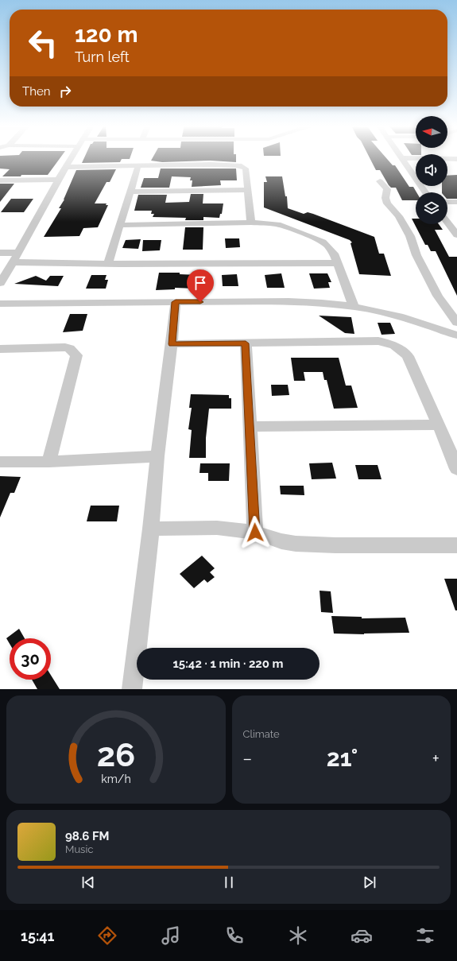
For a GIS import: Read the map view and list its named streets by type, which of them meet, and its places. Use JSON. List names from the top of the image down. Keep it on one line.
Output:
{"north":"left","page":{"turn":["120 m","Turn left"],"then":"Then","limit":"30","trip":"15:42 · 1 min · 220 m","tile":"Climate","heat":["−","21°","+"],"song":["98.6 FM","Music"],"tabs":"15:41","gauge":["26","km/h"]}}
